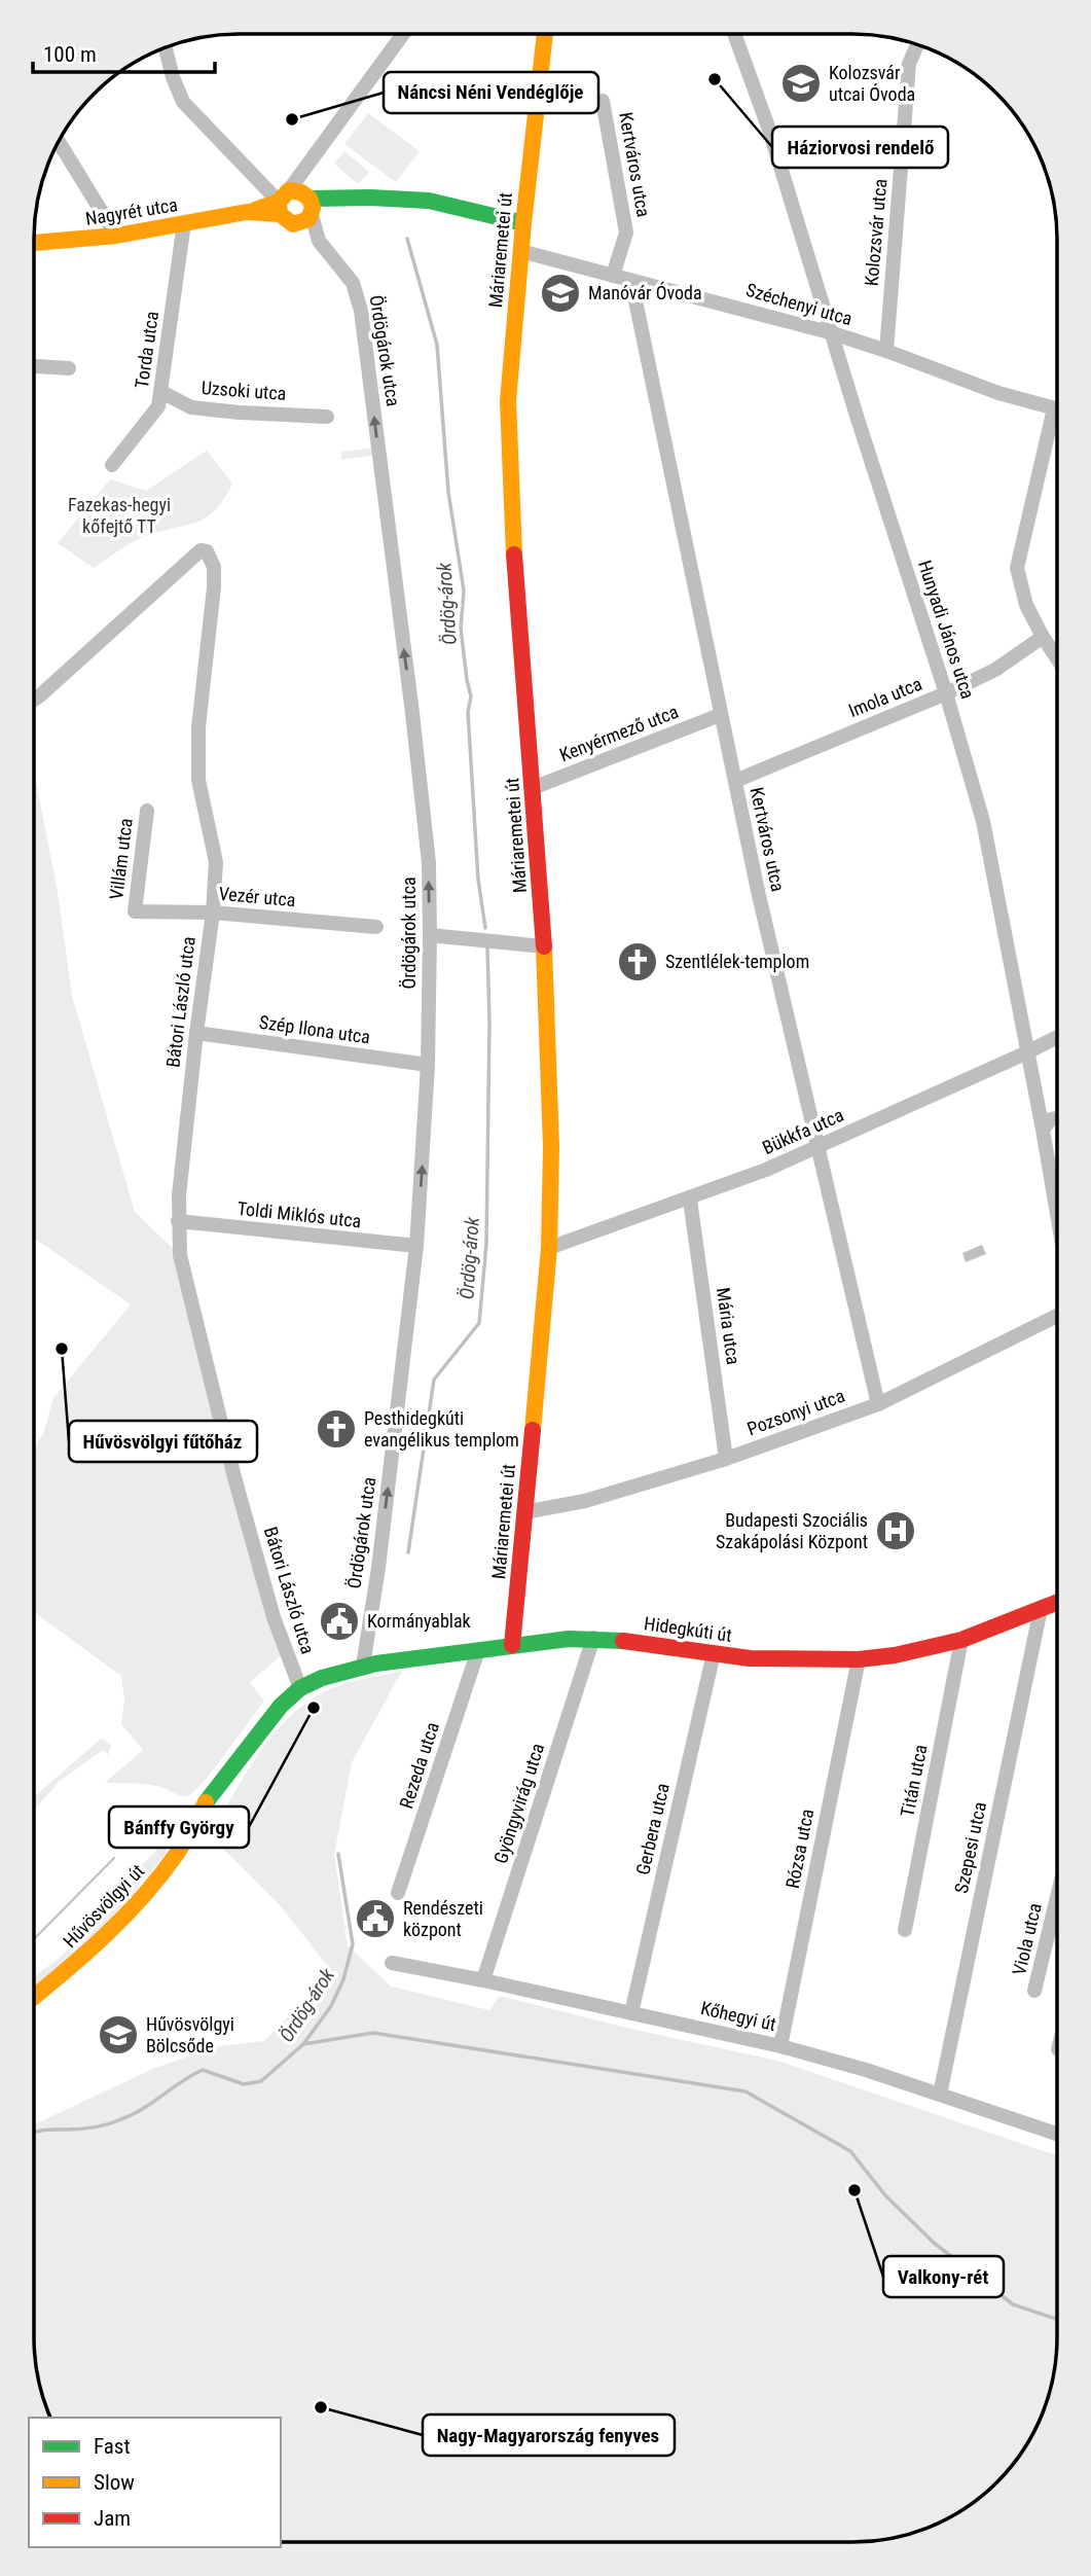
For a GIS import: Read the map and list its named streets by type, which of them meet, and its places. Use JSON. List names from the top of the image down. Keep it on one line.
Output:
{"streets":{"street":["Kertváros utca","Nagyrét utca","Kolozsvár utca","Máriaremetei út","Széchenyi utca","Torda utca","Ördögárok utca","Uzsoki utca","Hunyadi János utca","Imola utca","Kenyérmező utca","Villám utca","Vezér utca","Bátori László utca","Szép Ilona utca","Bükkfa utca","Toldi Miklós utca","Mária utca","Pozsonyi utca","Hidegkúti út","Rezeda utca","Titán utca","Gyöngyvirág utca","Gerbera utca","Szepesi utca","Rózsa utca","Hűvösvölgyi út","Viola utca","Kőhegyi út"]},"crossings":[["Kertváros utca","Széchenyi utca"],["Kertváros utca","Imola utca"],["Kertváros utca","Kenyérmező utca"],["Kertváros utca","Bükkfa utca"],["Kertváros utca","Pozsonyi utca"],["Nagyrét utca","Máriaremetei út"],["Nagyrét utca","Torda utca"],["Nagyrét utca","Ördögárok utca"],["Kolozsvár utca","Széchenyi utca"],["Máriaremetei út","Széchenyi utca"],["Máriaremetei út","Kenyérmező utca"],["Máriaremetei út","Bükkfa utca"],["Máriaremetei út","Pozsonyi utca"],["Máriaremetei út","Hidegkúti út"],["Széchenyi utca","Hunyadi János utca"],["Torda utca","Uzsoki utca"],["Ördögárok utca","Szép Ilona utca"],["Ördögárok utca","Toldi Miklós utca"],["Ördögárok utca","Hidegkúti út"],["Hunyadi János utca","Imola utca"],["Hunyadi János utca","Bükkfa utca"],["Villám utca","Vezér utca"],["Vezér utca","Bátori László utca"],["Bátori László utca","Szép Ilona utca"],["Bátori László utca","Toldi Miklós utca"],["Bátori László utca","Hidegkúti út"],["Bátori László utca","Hűvösvölgyi út"],["Bükkfa utca","Mária utca"],["Mária utca","Pozsonyi utca"],["Hidegkúti út","Rezeda utca"],["Hidegkúti út","Titán utca"],["Hidegkúti út","Gyöngyvirág utca"],["Hidegkúti út","Gerbera utca"],["Hidegkúti út","Szepesi utca"],["Hidegkúti út","Rózsa utca"],["Hidegkúti út","Hűvösvölgyi út"],["Gyöngyvirág utca","Kőhegyi út"],["Gerbera utca","Kőhegyi út"],["Szepesi utca","Kőhegyi út"],["Rózsa utca","Kőhegyi út"]],"one_way":["Ördögárok utca"],"water":["Ördög-árok"],"parks":["Fazekas-hegyi kőfejtő TT"],"places":{"other":["Háziorvosi rendelő","Náncsi Néni Vendéglője","Hűvösvölgyi fűtőház","Bánffy György","Valkony-rét","Nagy-Magyarország fenyves"],"school or university":["Kolozsvár utcai Óvoda","Manóvár Óvoda","Hűvösvölgyi Bölcsőde"],"church":["Szentlélek-templom","Pesthidegkúti evangélikus templom"],"hospital":["Budapesti Szociális Szakápolási Központ"],"public building":["Kormányablak","Rendészeti központ"]},"legend":["Fast","Slow","Jam"],"scale_bar":"100 m"}
